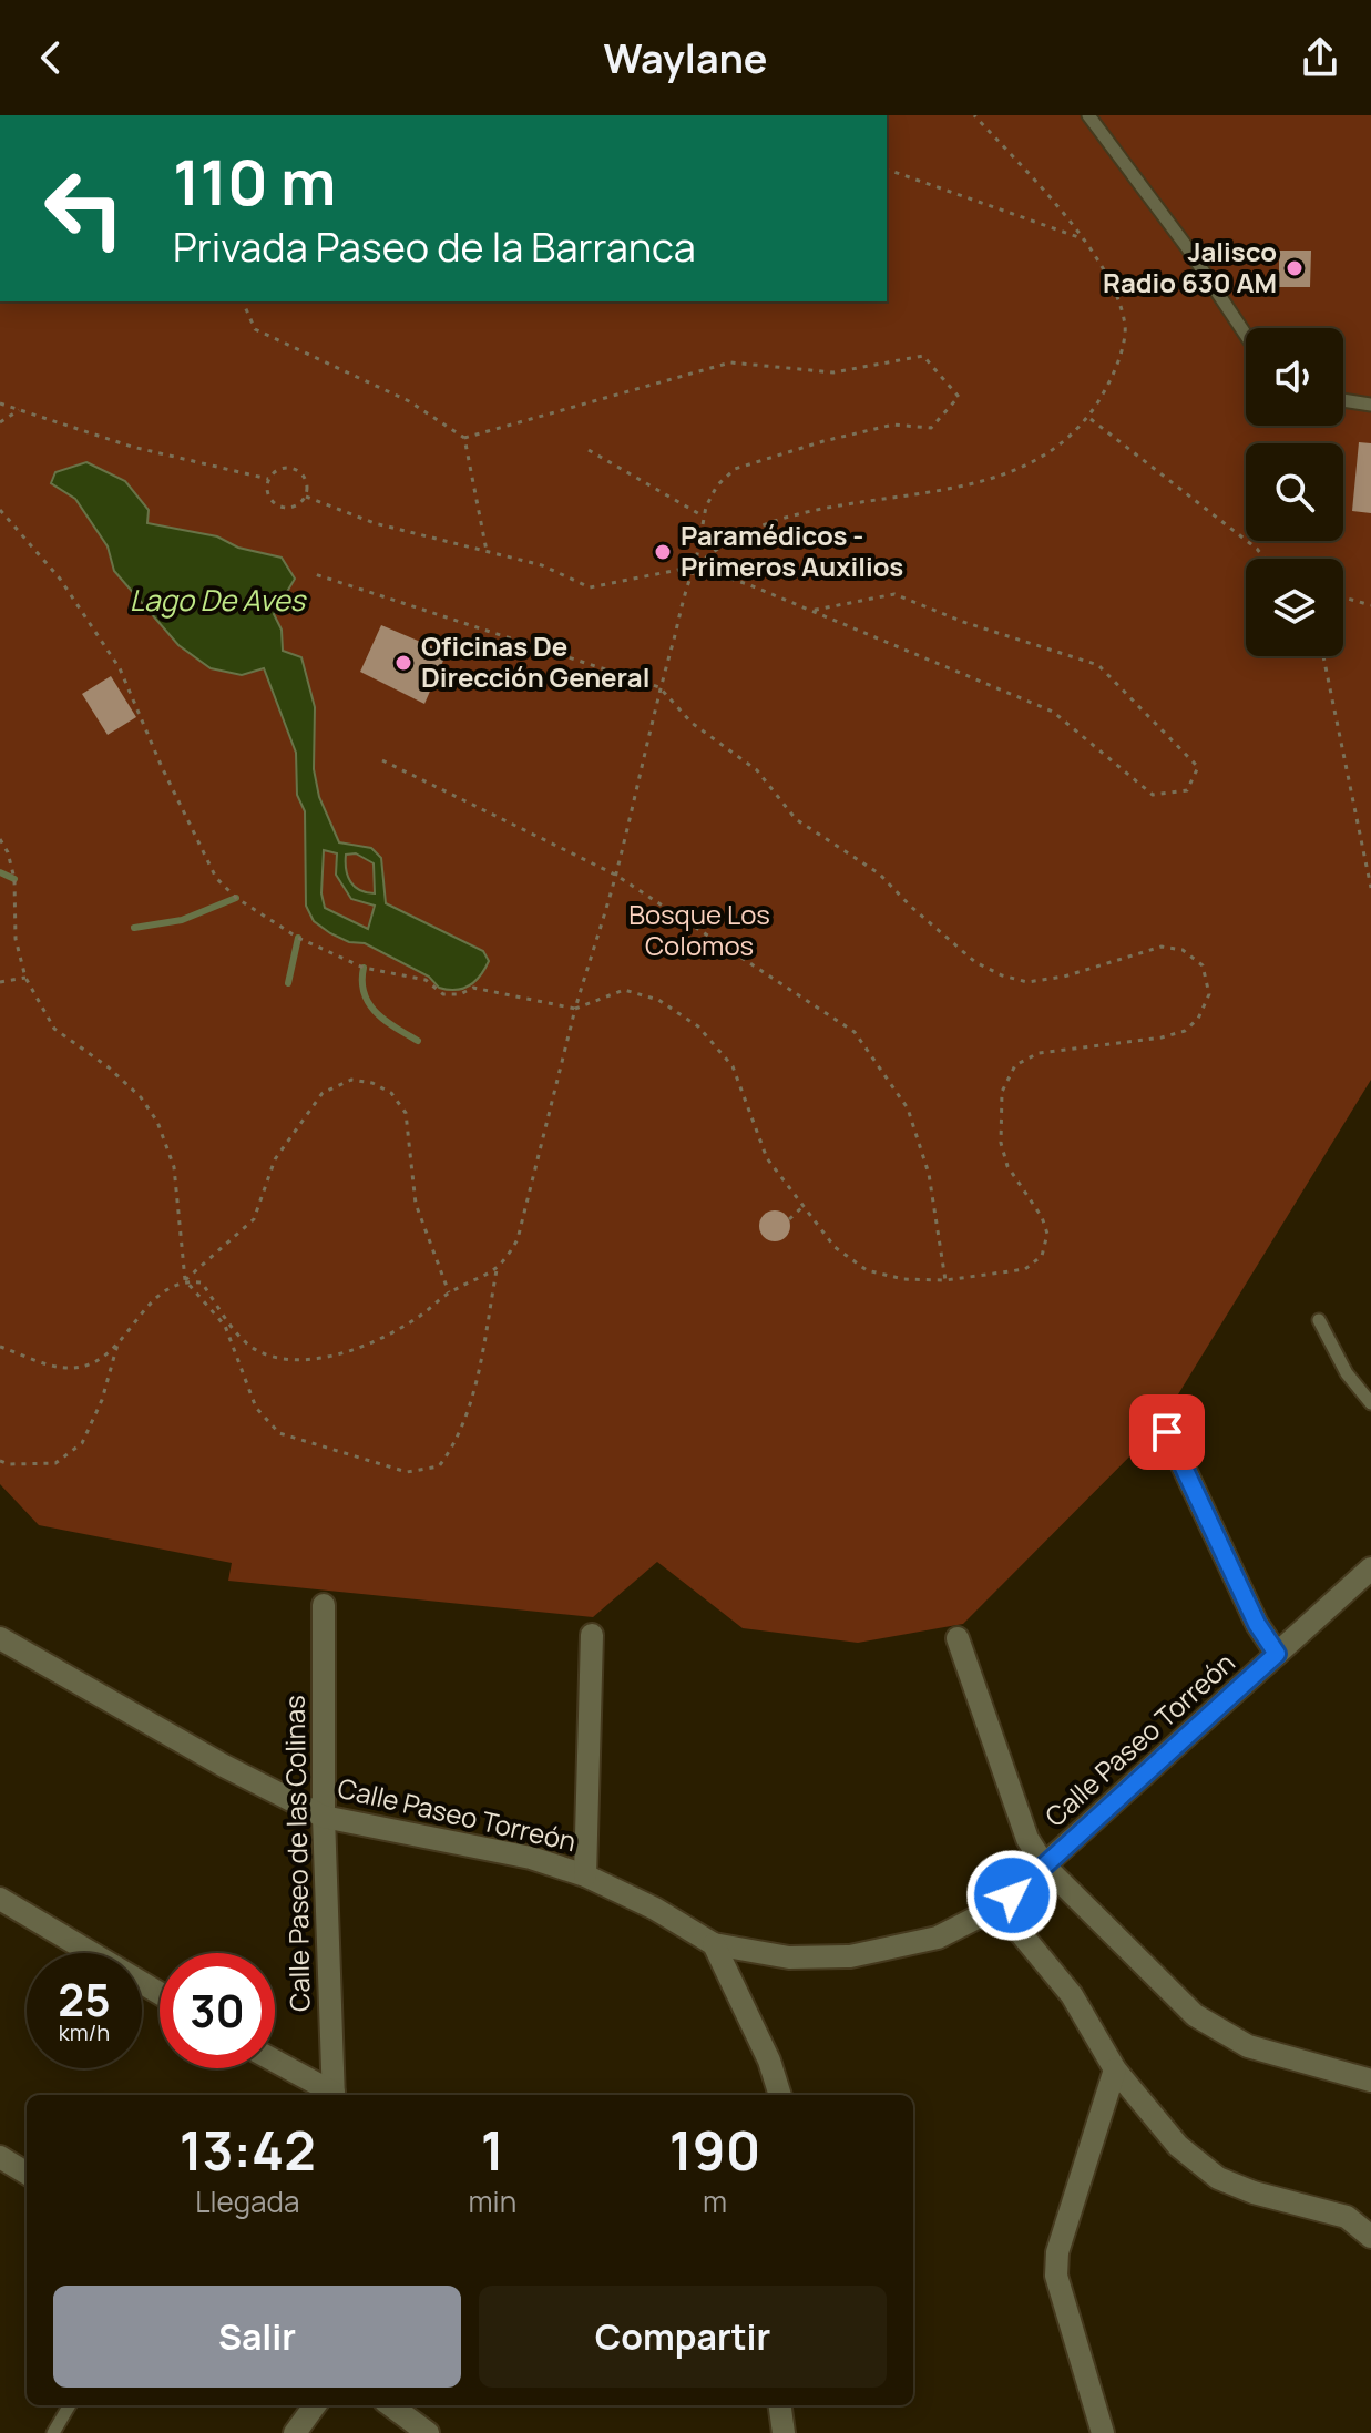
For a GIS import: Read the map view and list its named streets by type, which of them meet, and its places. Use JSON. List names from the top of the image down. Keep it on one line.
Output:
{"streets":{"street":["Calle Paseo Torreón","Calle Paseo de las Colinas"]},"crossings":[["Calle Paseo Torreón","Calle Paseo de las Colinas"]],"water":["Lago De Aves"],"parks":["Bosque Los Colomos"],"places":["Jalisco Radio 630 AM","Paramédicos - Primeros Auxilios","Oficinas De Dirección General"],"page":{"header":"Waylane","turn":["110 m","Privada Paseo de la Barranca"],"speed":"25 km/h","limit":"30","eta":["13:42","Llegada","1","min","190","m"],"buttons":["Salir","Compartir"]}}
